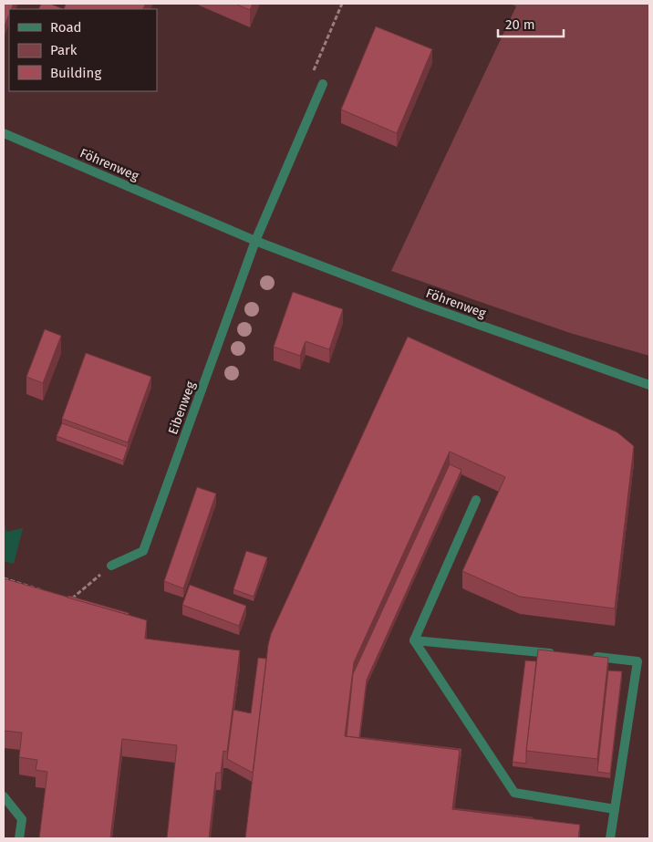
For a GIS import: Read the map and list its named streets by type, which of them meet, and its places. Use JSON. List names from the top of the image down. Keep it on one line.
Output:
{"streets":{"street":["Föhrenweg","Eibenweg"]},"crossings":[["Föhrenweg","Eibenweg"]],"legend":["Road","Park","Building"],"scale_bar":"20 m"}
